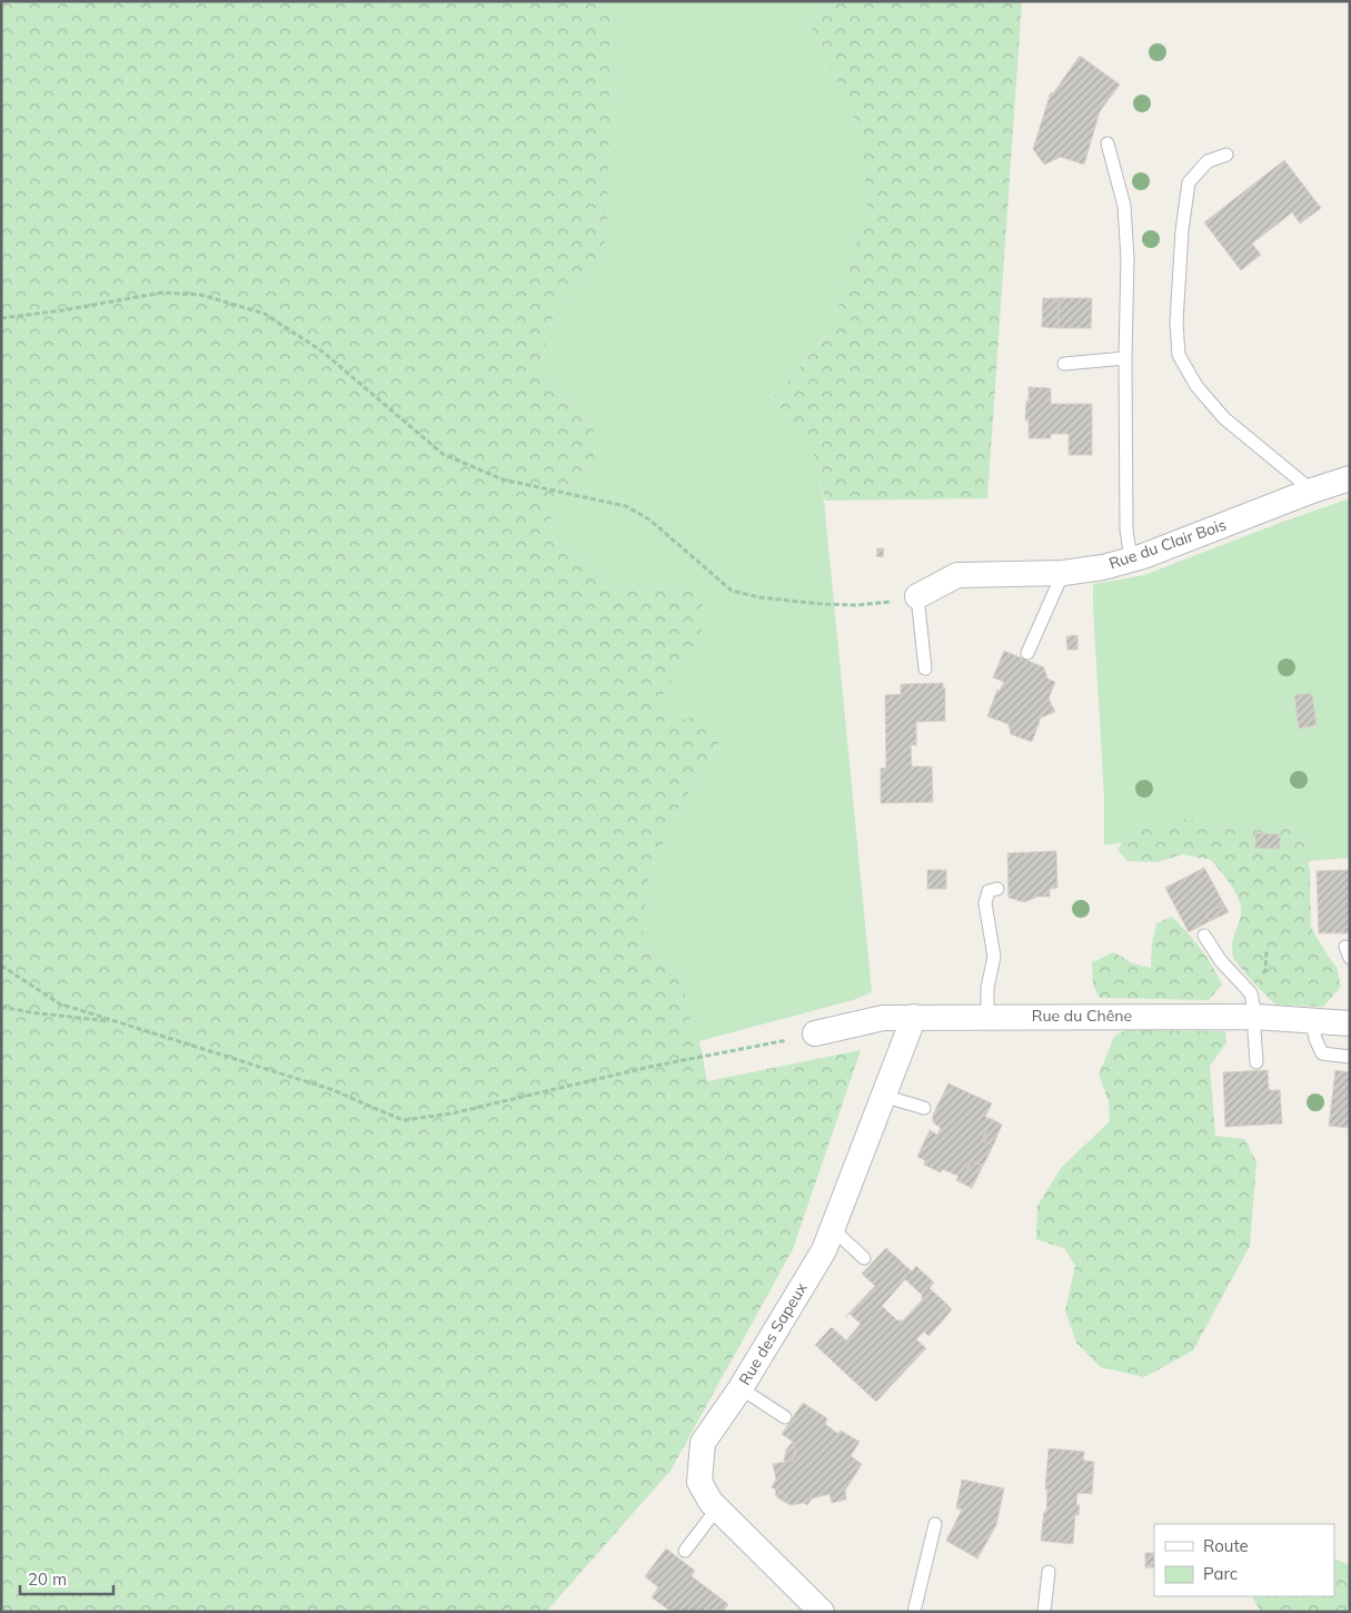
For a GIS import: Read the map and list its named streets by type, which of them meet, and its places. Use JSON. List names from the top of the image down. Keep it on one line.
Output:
{"streets":{"street":["Rue du Clair Bois","Rue du Chêne","Rue des Sapeux"]},"crossings":[["Rue du Chêne","Rue des Sapeux"]],"legend":["Route","Parc"],"scale_bar":"20 m"}
